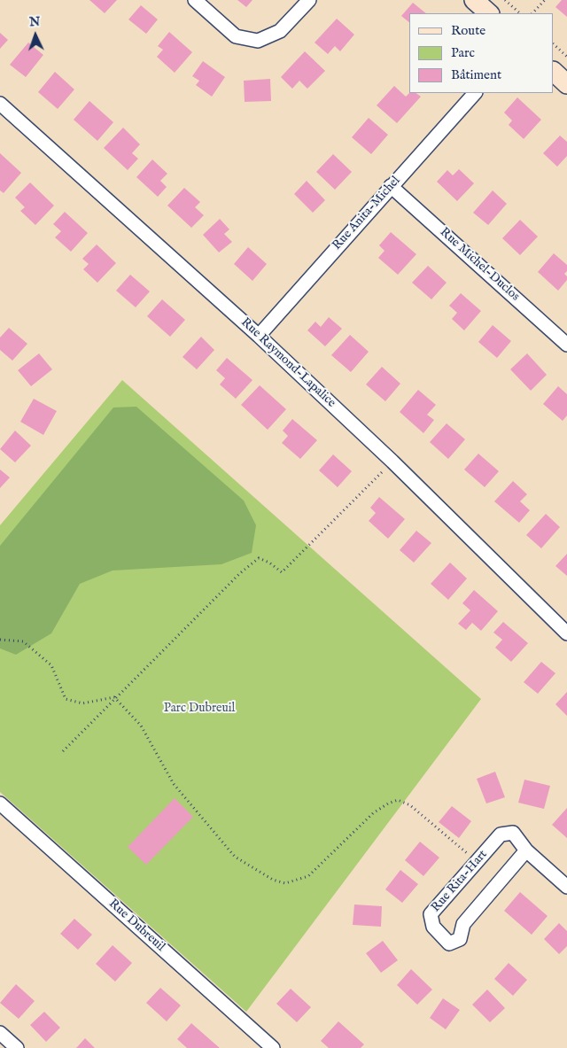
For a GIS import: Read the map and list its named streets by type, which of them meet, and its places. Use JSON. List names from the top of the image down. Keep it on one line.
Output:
{"streets":{"street":["Rue Anita-Michel","Rue Michel-Duclos","Rue Raymond-Lapalice","Rue Rita-Hart","Rue Dubreuil"]},"crossings":[["Rue Anita-Michel","Rue Michel-Duclos"],["Rue Anita-Michel","Rue Raymond-Lapalice"]],"parks":["Parc Dubreuil"],"legend":["Route","Parc","Bâtiment"],"north":"top"}
